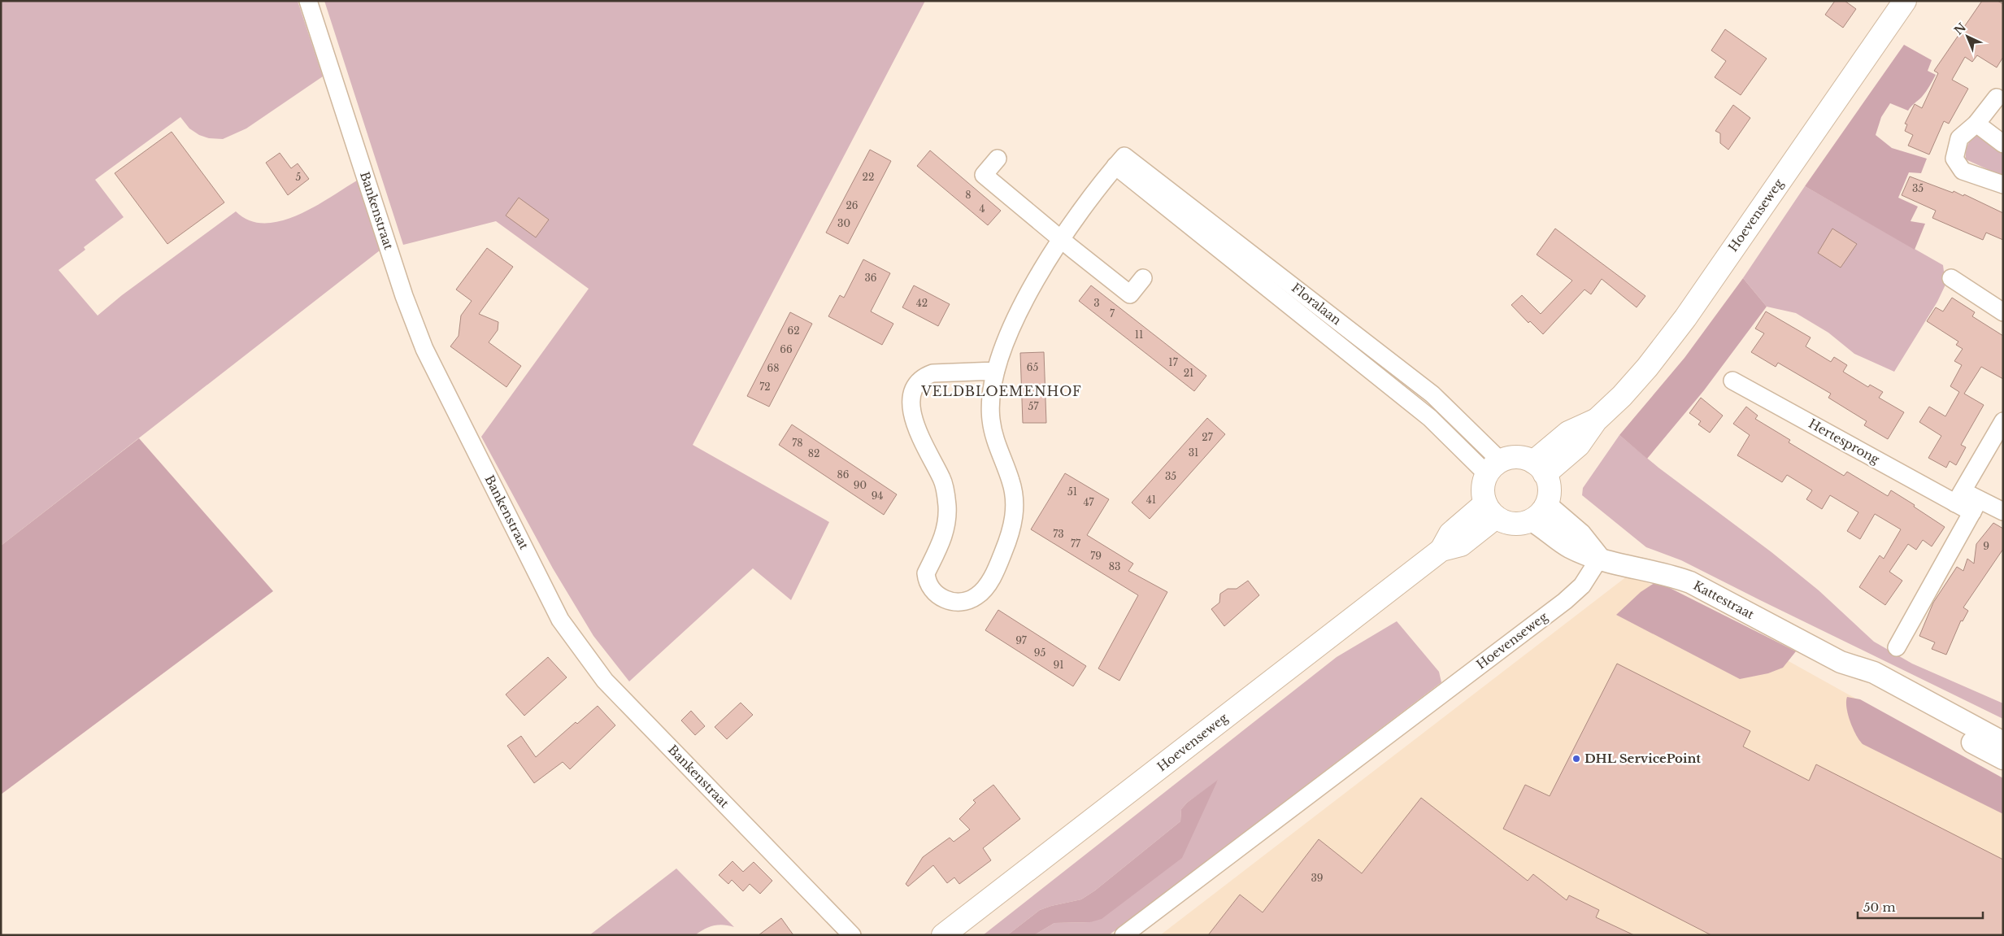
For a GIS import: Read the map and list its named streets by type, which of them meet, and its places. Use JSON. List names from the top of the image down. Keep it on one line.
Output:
{"streets":{"main road":["Hoevenseweg"],"street":["Bankenstraat","Floralaan","Hertesprong","Kattestraat"]},"crossings":[["Hoevenseweg","Floralaan"],["Hoevenseweg","Kattestraat"],["Floralaan","Kattestraat"]],"districts":["VELDBLOEMENHOF"],"places":["DHL ServicePoint"],"house_numbers":["5","22","35","8","26","4","30","36","42","3","7","62","11","66","17","65","68","21","72","57","27","78","31","82","86","35","90","51","94","41","47","73","77","9","79","83","97","95","91","39"],"scale_bar":"50 m","north":"top left"}
